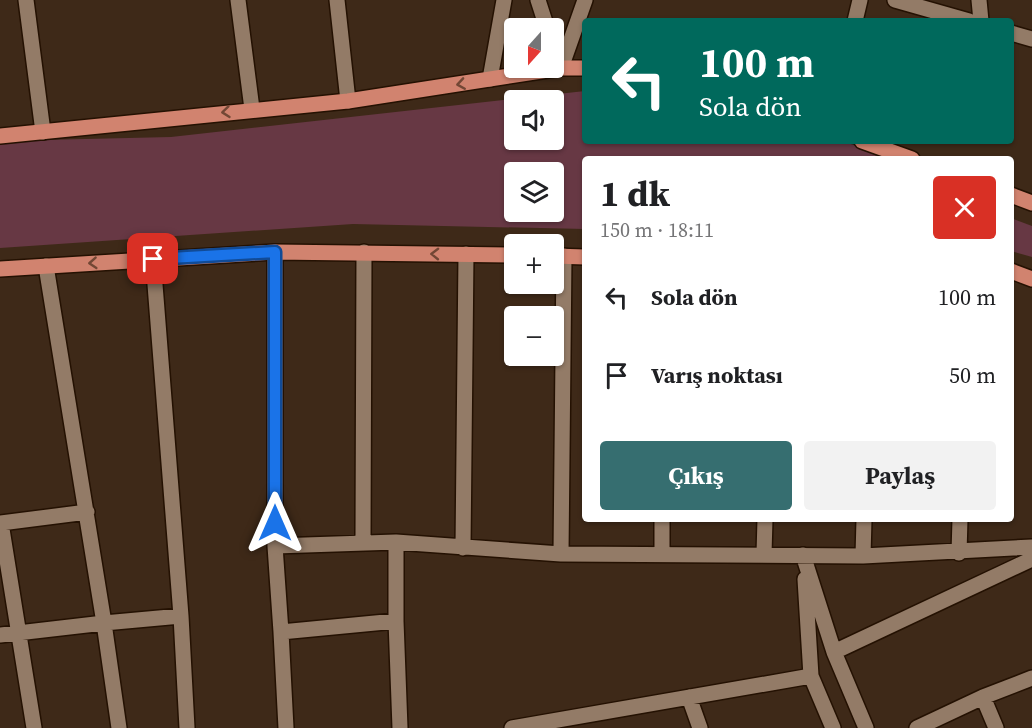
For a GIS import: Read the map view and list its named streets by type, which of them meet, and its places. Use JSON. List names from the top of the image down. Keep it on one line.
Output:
{"north":"bottom","page":{"map_buttons":["+","−"],"turn":["100 m","Sola dön"],"heading":["1 dk","150 m · 18:11"],"list":[{"name":"Sola dön","value":"100 m"},{"name":"Varış noktası","value":"50 m"}],"buttons":["Çıkış","Paylaş"]}}
